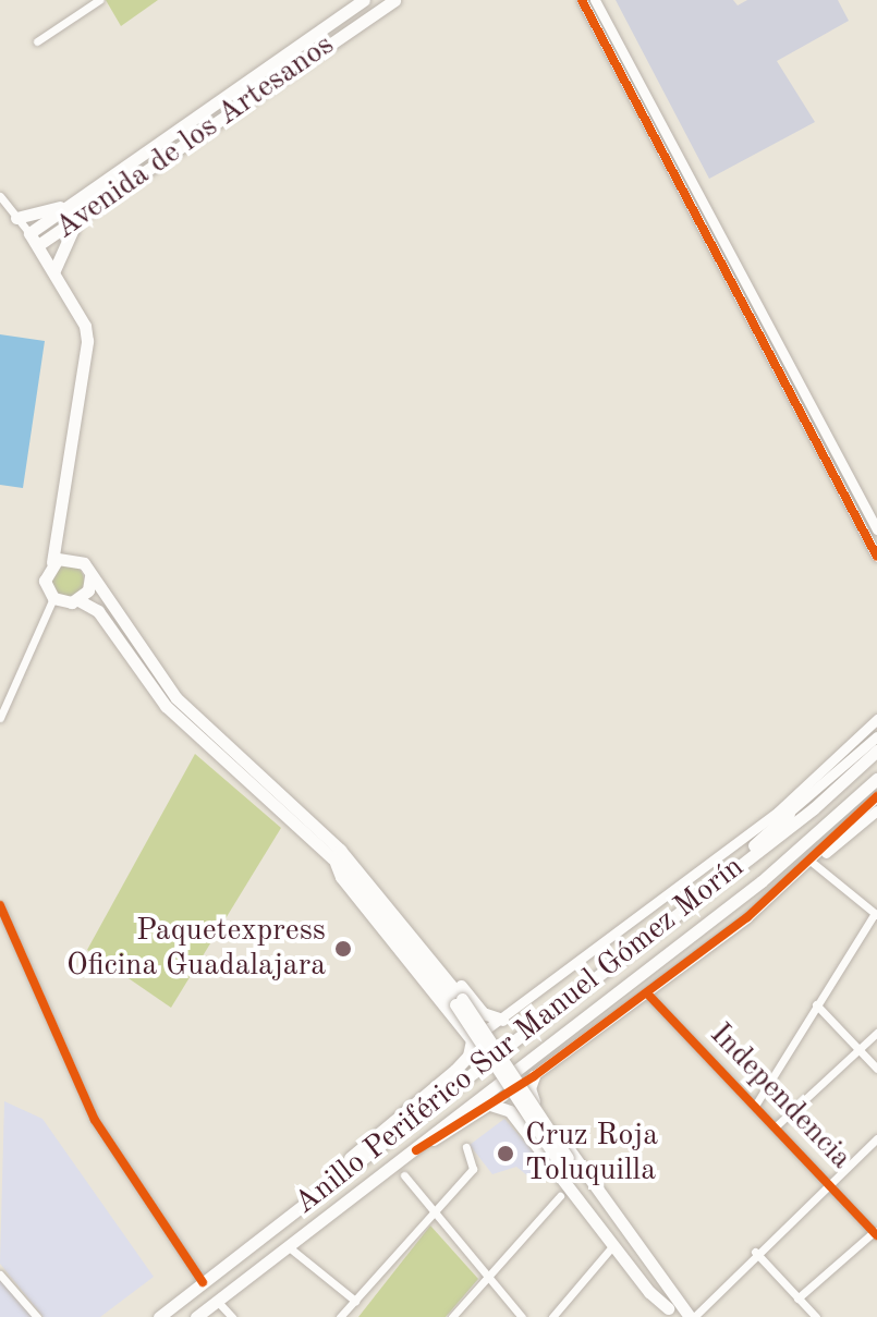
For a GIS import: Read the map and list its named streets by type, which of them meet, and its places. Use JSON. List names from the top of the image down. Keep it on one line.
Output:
{"streets":{"main road":["Avenida de los Artesanos","Anillo Periférico Sur Manuel Gómez Morín"],"street":["Independencia"]},"places":["Paquetexpress Oficina Guadalajara","Cruz Roja Toluquilla"]}
